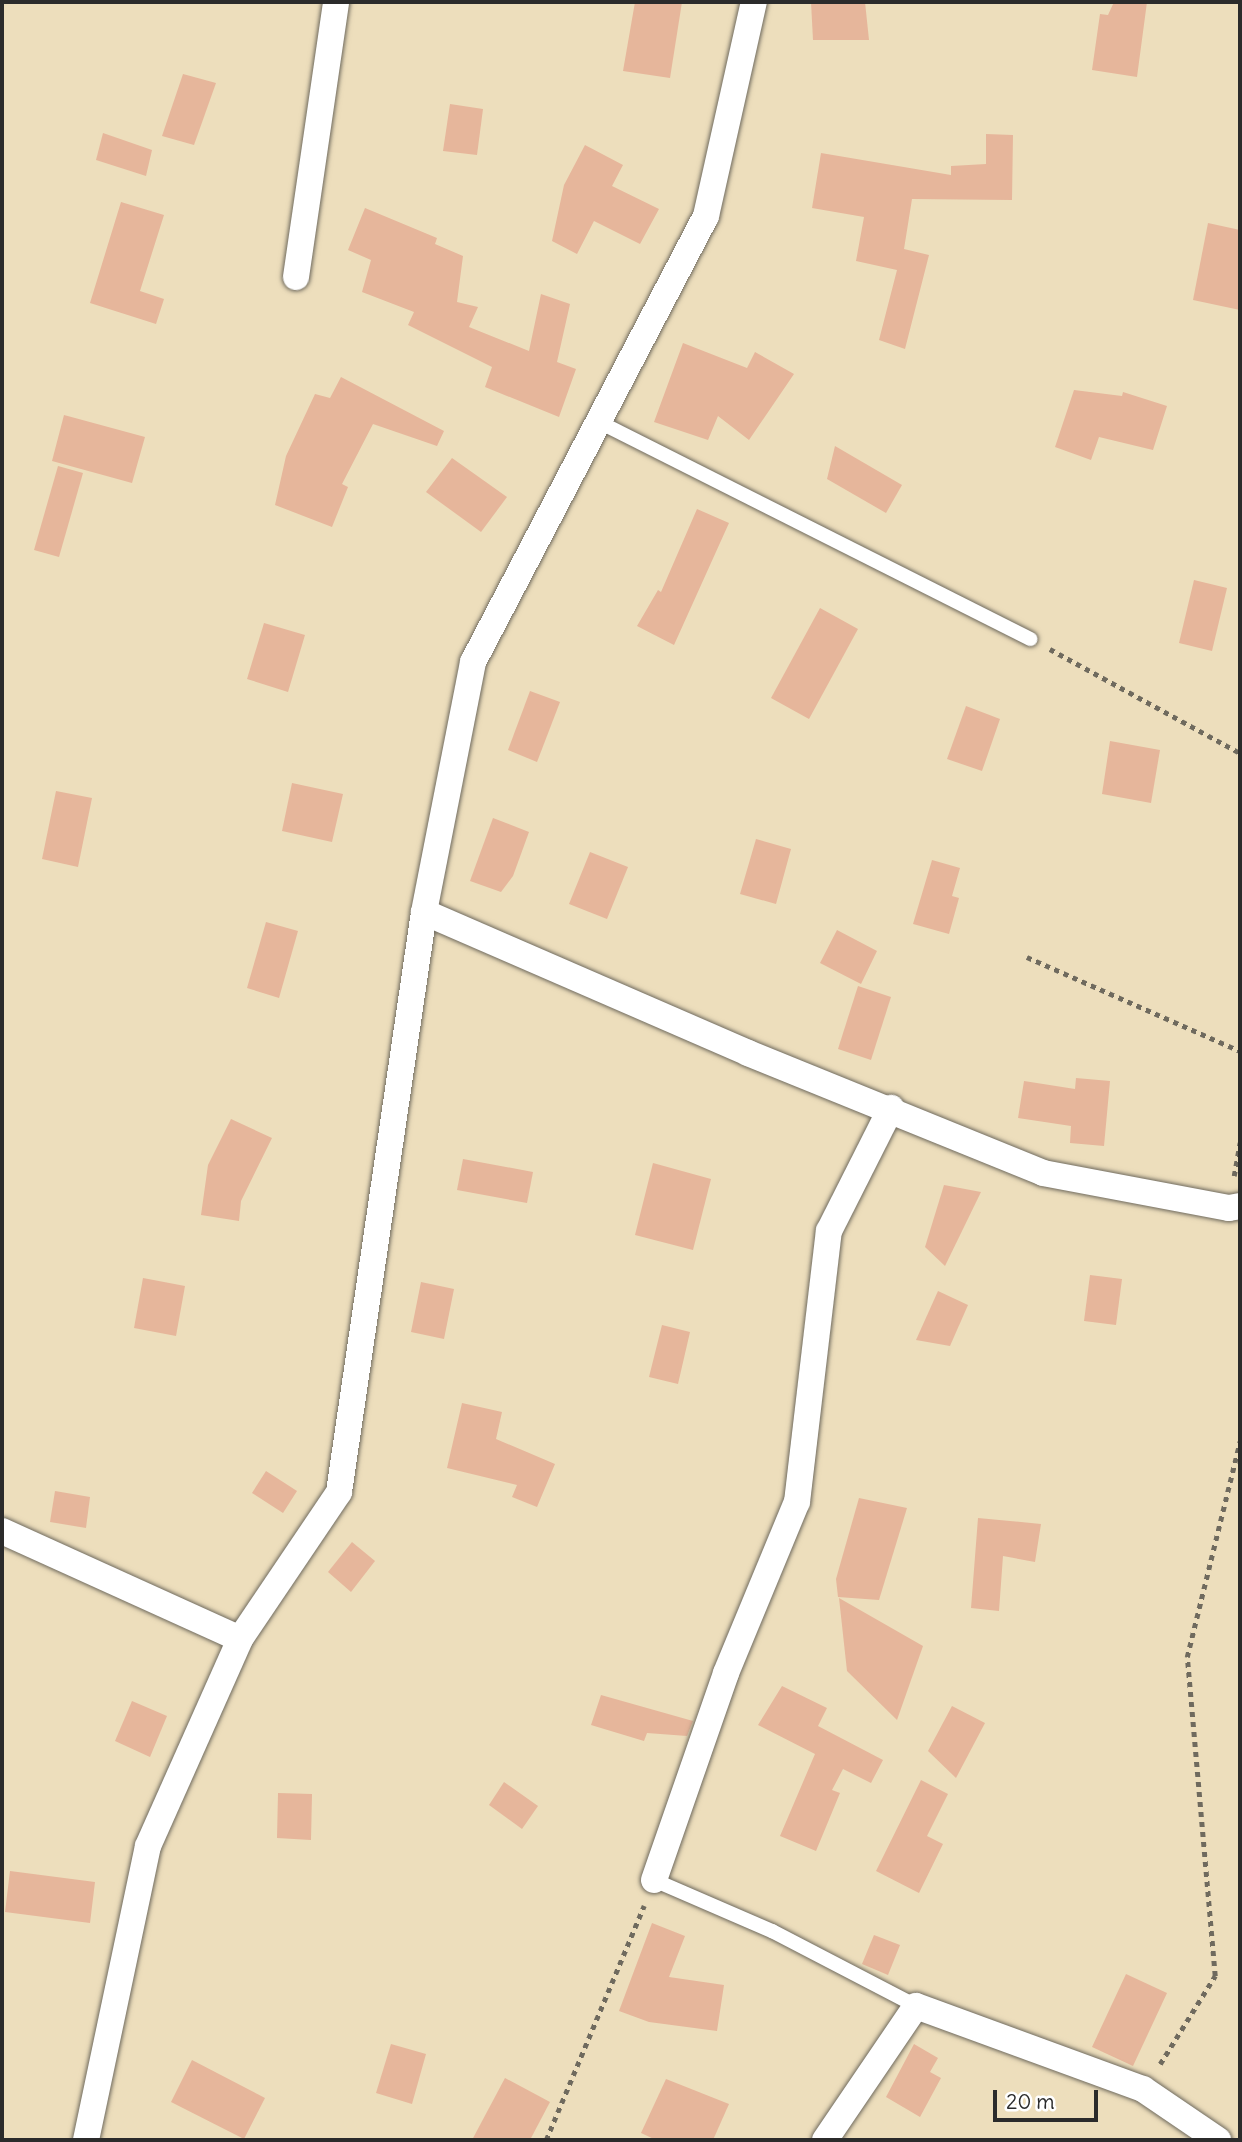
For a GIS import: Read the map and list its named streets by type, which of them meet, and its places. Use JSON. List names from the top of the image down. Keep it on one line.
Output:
{"scale_bar":"20 m"}
